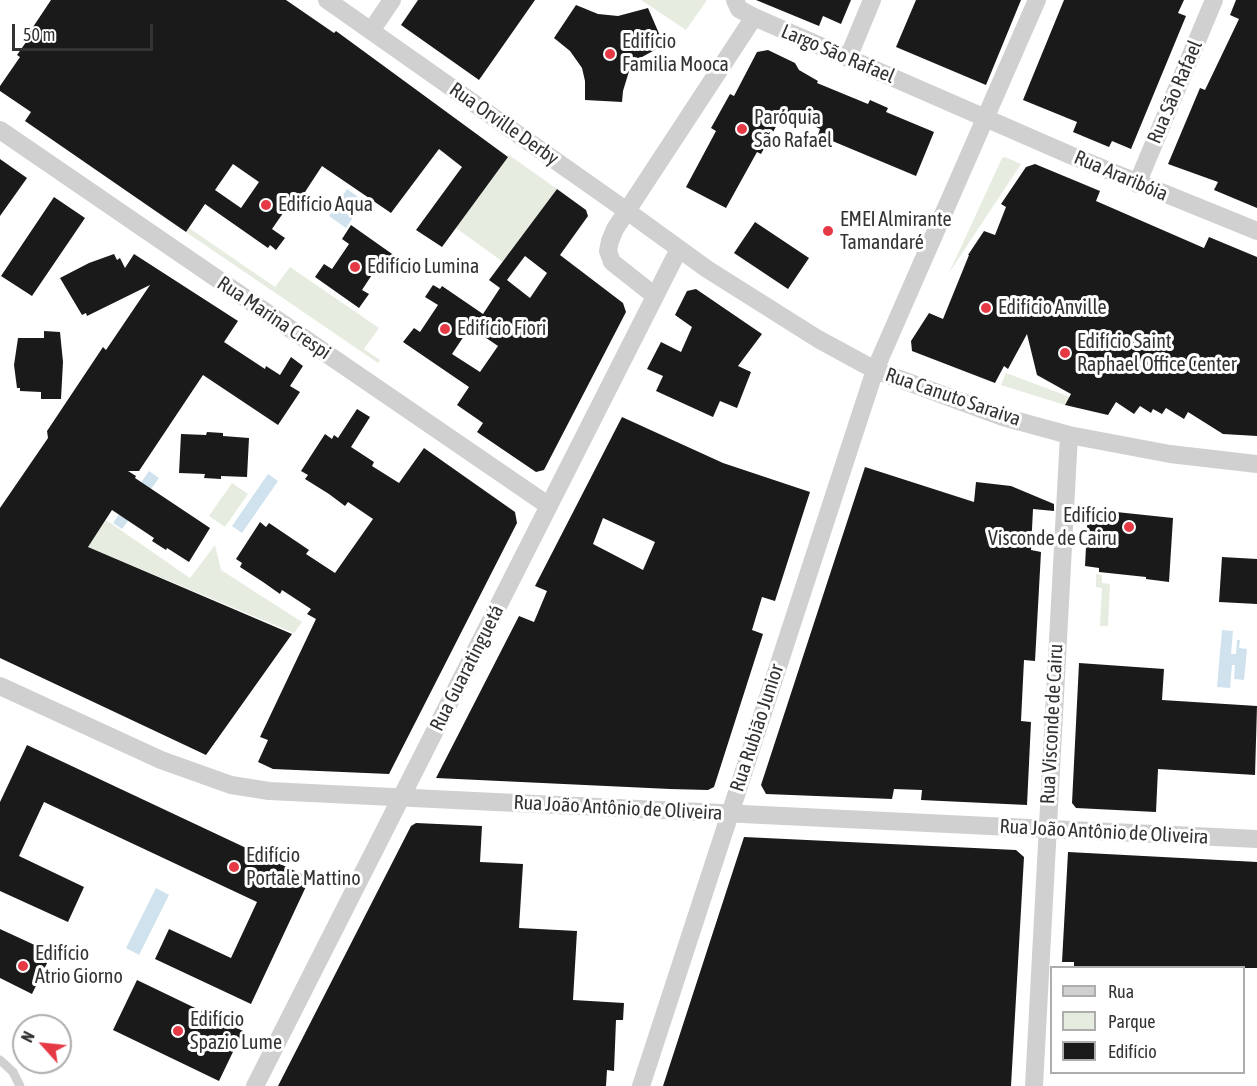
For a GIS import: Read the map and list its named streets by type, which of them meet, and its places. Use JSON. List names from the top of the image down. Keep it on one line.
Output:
{"streets":{"street":["Largo São Rafael","Rua São Rafael","Rua Orville Derby","Rua Araribóia","Rua Marina Crespi","Rua Canuto Saraiva","Rua Guaratinguetá","Rua Visconde de Cairu","Rua Rubião Junior","Rua João Antônio de Oliveira"]},"crossings":[["Largo São Rafael","Rua Araribóia"],["Rua São Rafael","Rua Araribóia"],["Rua Orville Derby","Rua Canuto Saraiva"],["Rua Orville Derby","Rua Guaratinguetá"],["Rua Marina Crespi","Rua Guaratinguetá"],["Rua Canuto Saraiva","Rua Guaratinguetá"],["Rua Canuto Saraiva","Rua Visconde de Cairu"],["Rua Canuto Saraiva","Rua Rubião Junior"],["Rua Guaratinguetá","Rua João Antônio de Oliveira"],["Rua Visconde de Cairu","Rua João Antônio de Oliveira"],["Rua Rubião Junior","Rua João Antônio de Oliveira"]],"places":["Edifício Familia Mooca","Paróquia São Rafael","Edifício Aqua","EMEI Almirante Tamandaré","Edifício Lumina","Edifício Anville","Edifício Fiori","Edifício Saint Raphael Office Center","Edifício Visconde de Cairu","Edifício Portale Mattino","Edifício Atrio Giorno","Edifício Spazio Lume"],"legend":["Rua","Parque","Edifício"],"scale_bar":"50 m","north":"top left"}
